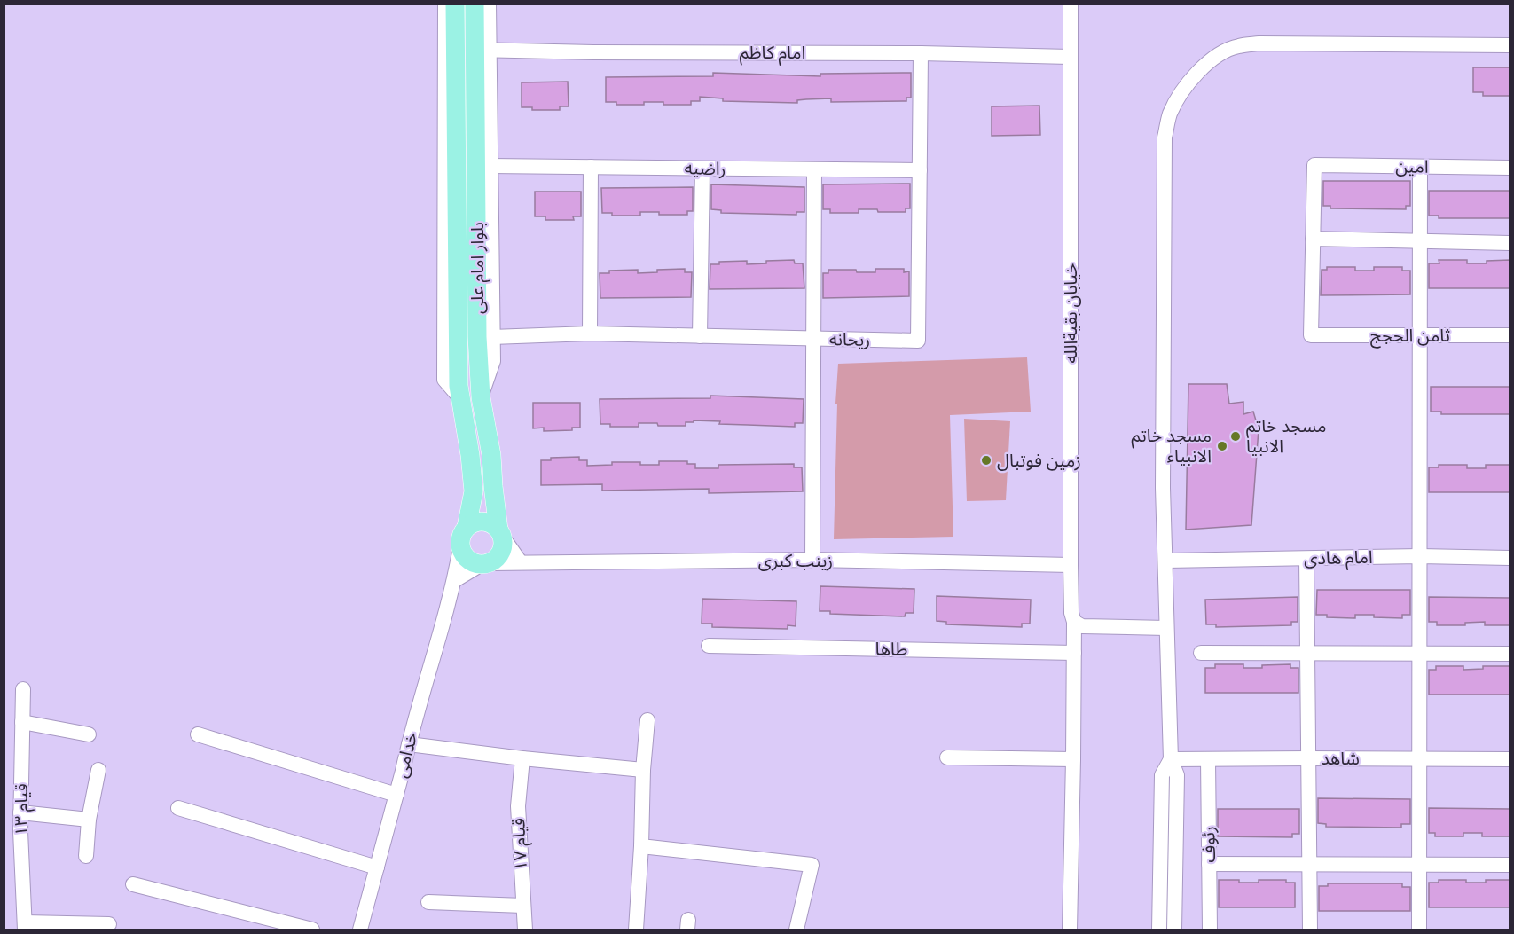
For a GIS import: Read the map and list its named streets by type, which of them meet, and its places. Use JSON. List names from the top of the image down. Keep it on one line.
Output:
{"streets":{"main road":["بلوار امام علی"],"street":["امام کاظم","امین","راضیه","خیابان بقیةالله","ثامن الحجج","ریحانه","امام هادی","زینب کبری","طاها","خدامی","شاهد","قیام ۱۳","قیام ۱۷","رئوف"]},"crossings":[["امام کاظم","بلوار امام علی"],["امام کاظم","خیابان بقیةالله"],["امام کاظم","ریحانه"],["امین","ثامن الحجج"],["راضیه","ریحانه"],["بلوار امام علی","زینب کبری"],["بلوار امام علی","خدامی"],["خیابان بقیةالله","زینب کبری"],["خیابان بقیةالله","طاها"],["زینب کبری","خدامی"],["شاهد","رئوف"]],"places":["مسجد خاتم الانبیا","مسجد خاتم الانبیاء","زمین فوتبال"]}
